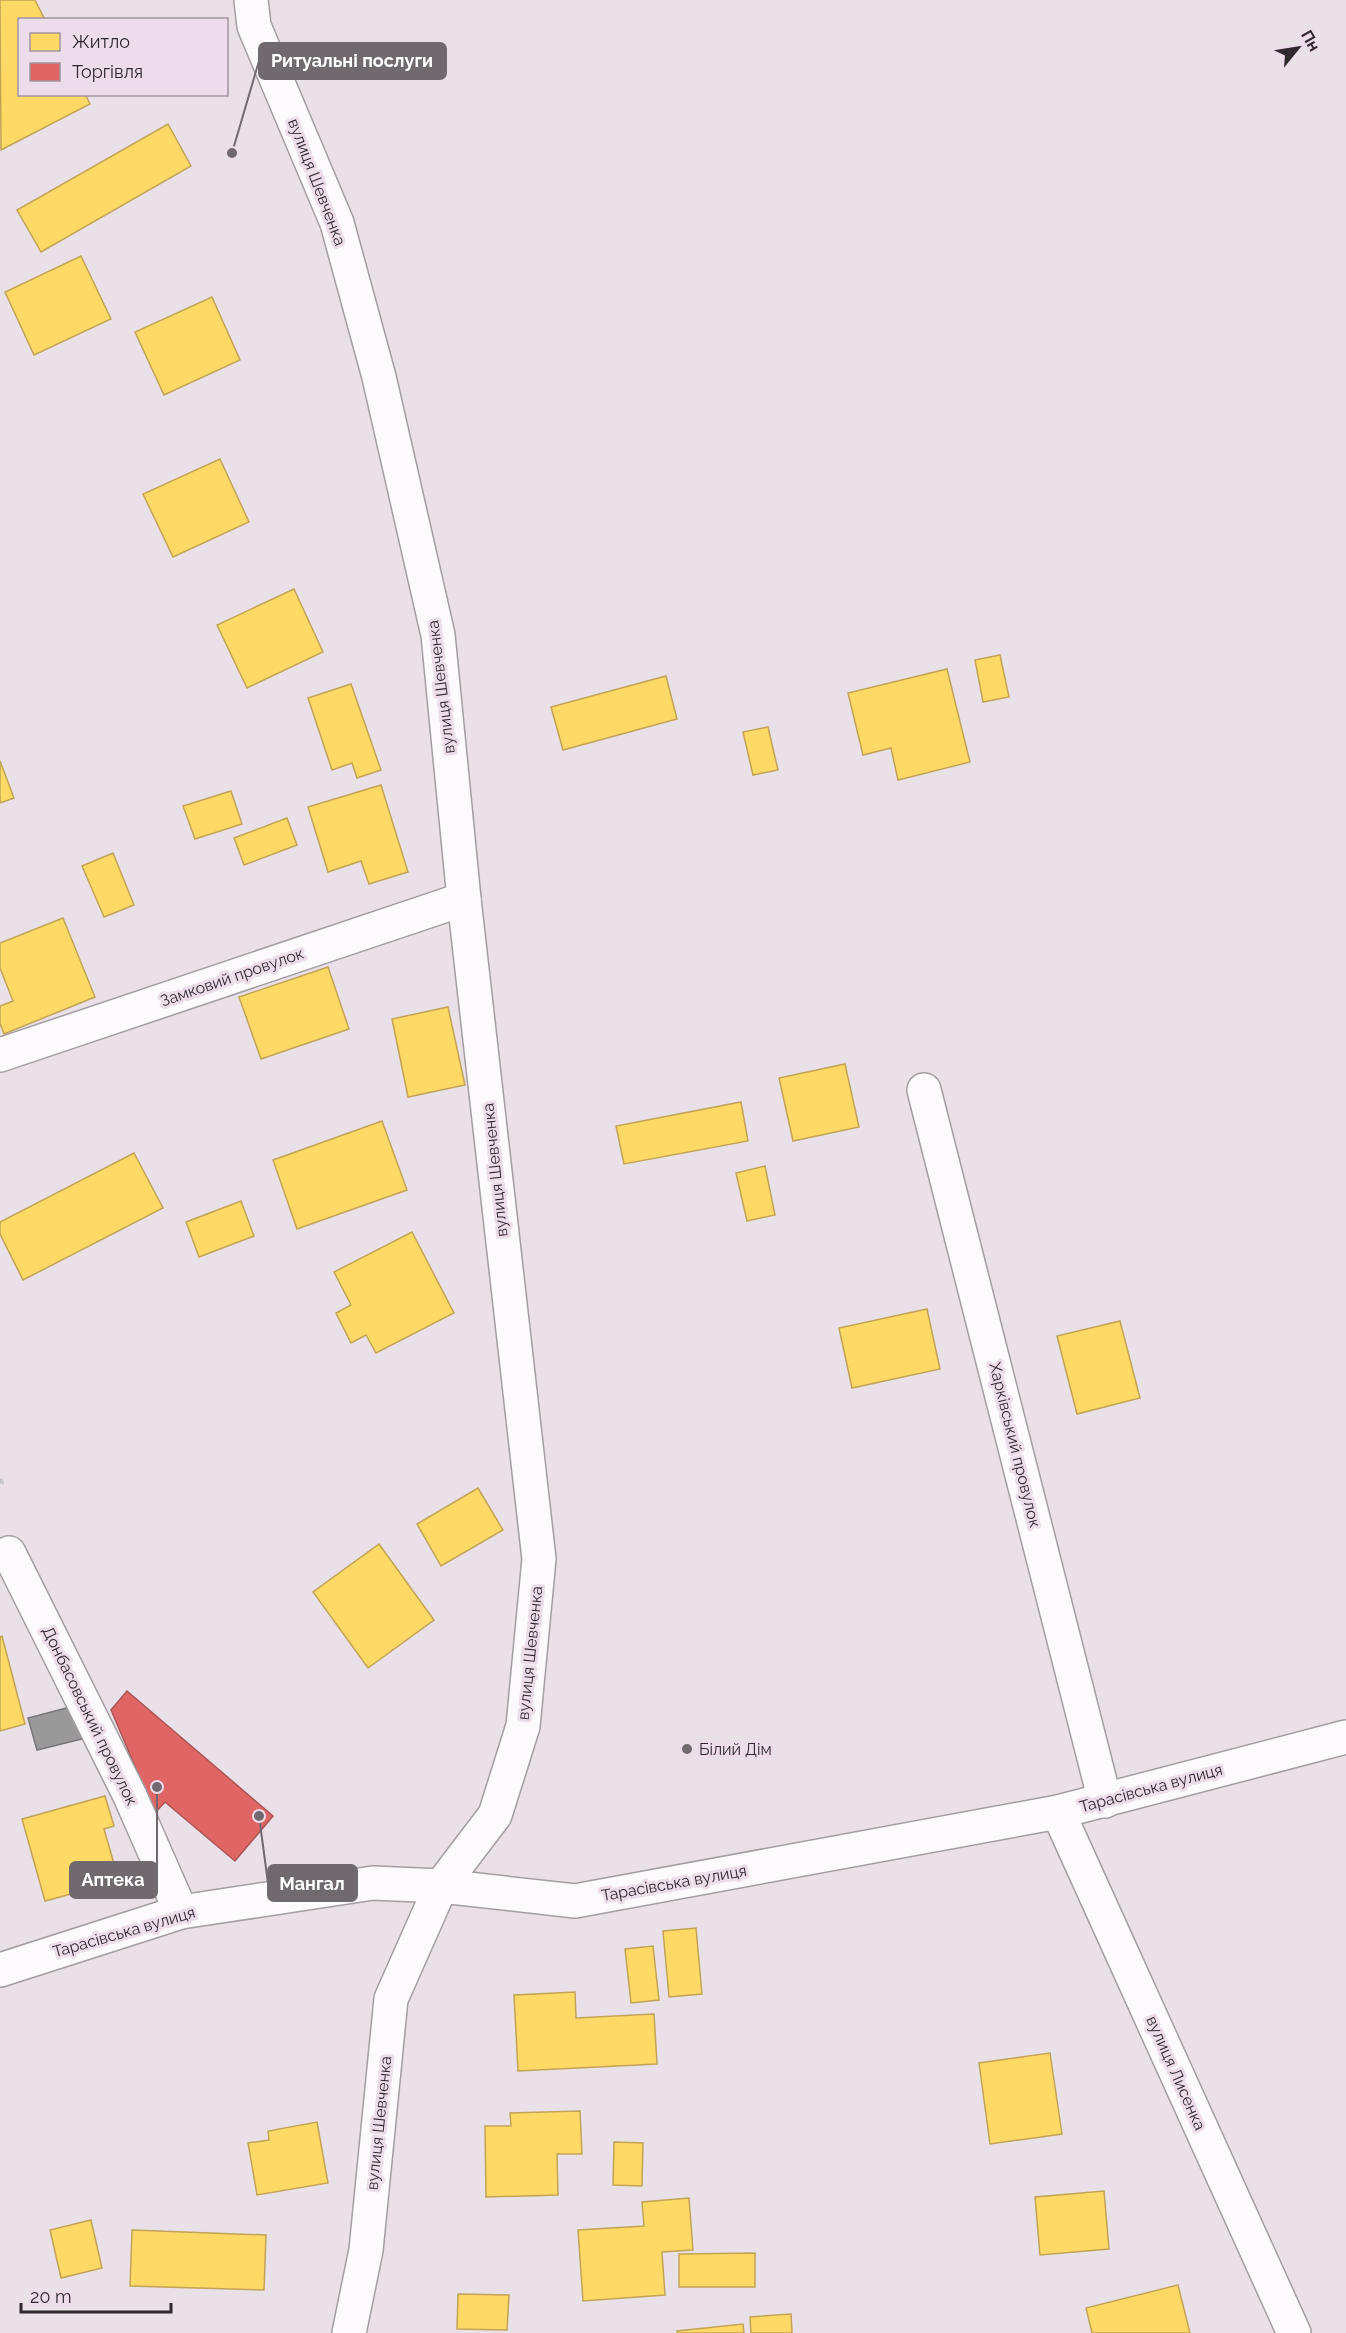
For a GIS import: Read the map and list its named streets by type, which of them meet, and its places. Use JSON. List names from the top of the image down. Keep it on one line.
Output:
{"streets":{"street":["вулиця Шевченка","Замковий провулок","Харківський провулок","Донбасовський провулок","Тарасівська вулиця","вулиця Лисенка"]},"crossings":[["вулиця Шевченка","Замковий провулок"],["вулиця Шевченка","Тарасівська вулиця"],["Харківський провулок","Тарасівська вулиця"],["Донбасовський провулок","Тарасівська вулиця"],["Тарасівська вулиця","вулиця Лисенка"]],"places":["Ритуальні послуги","Білий Дім","Аптека","Мангал"],"legend":["Житло","Торгівля"],"scale_bar":"20 m","north":"top right"}
